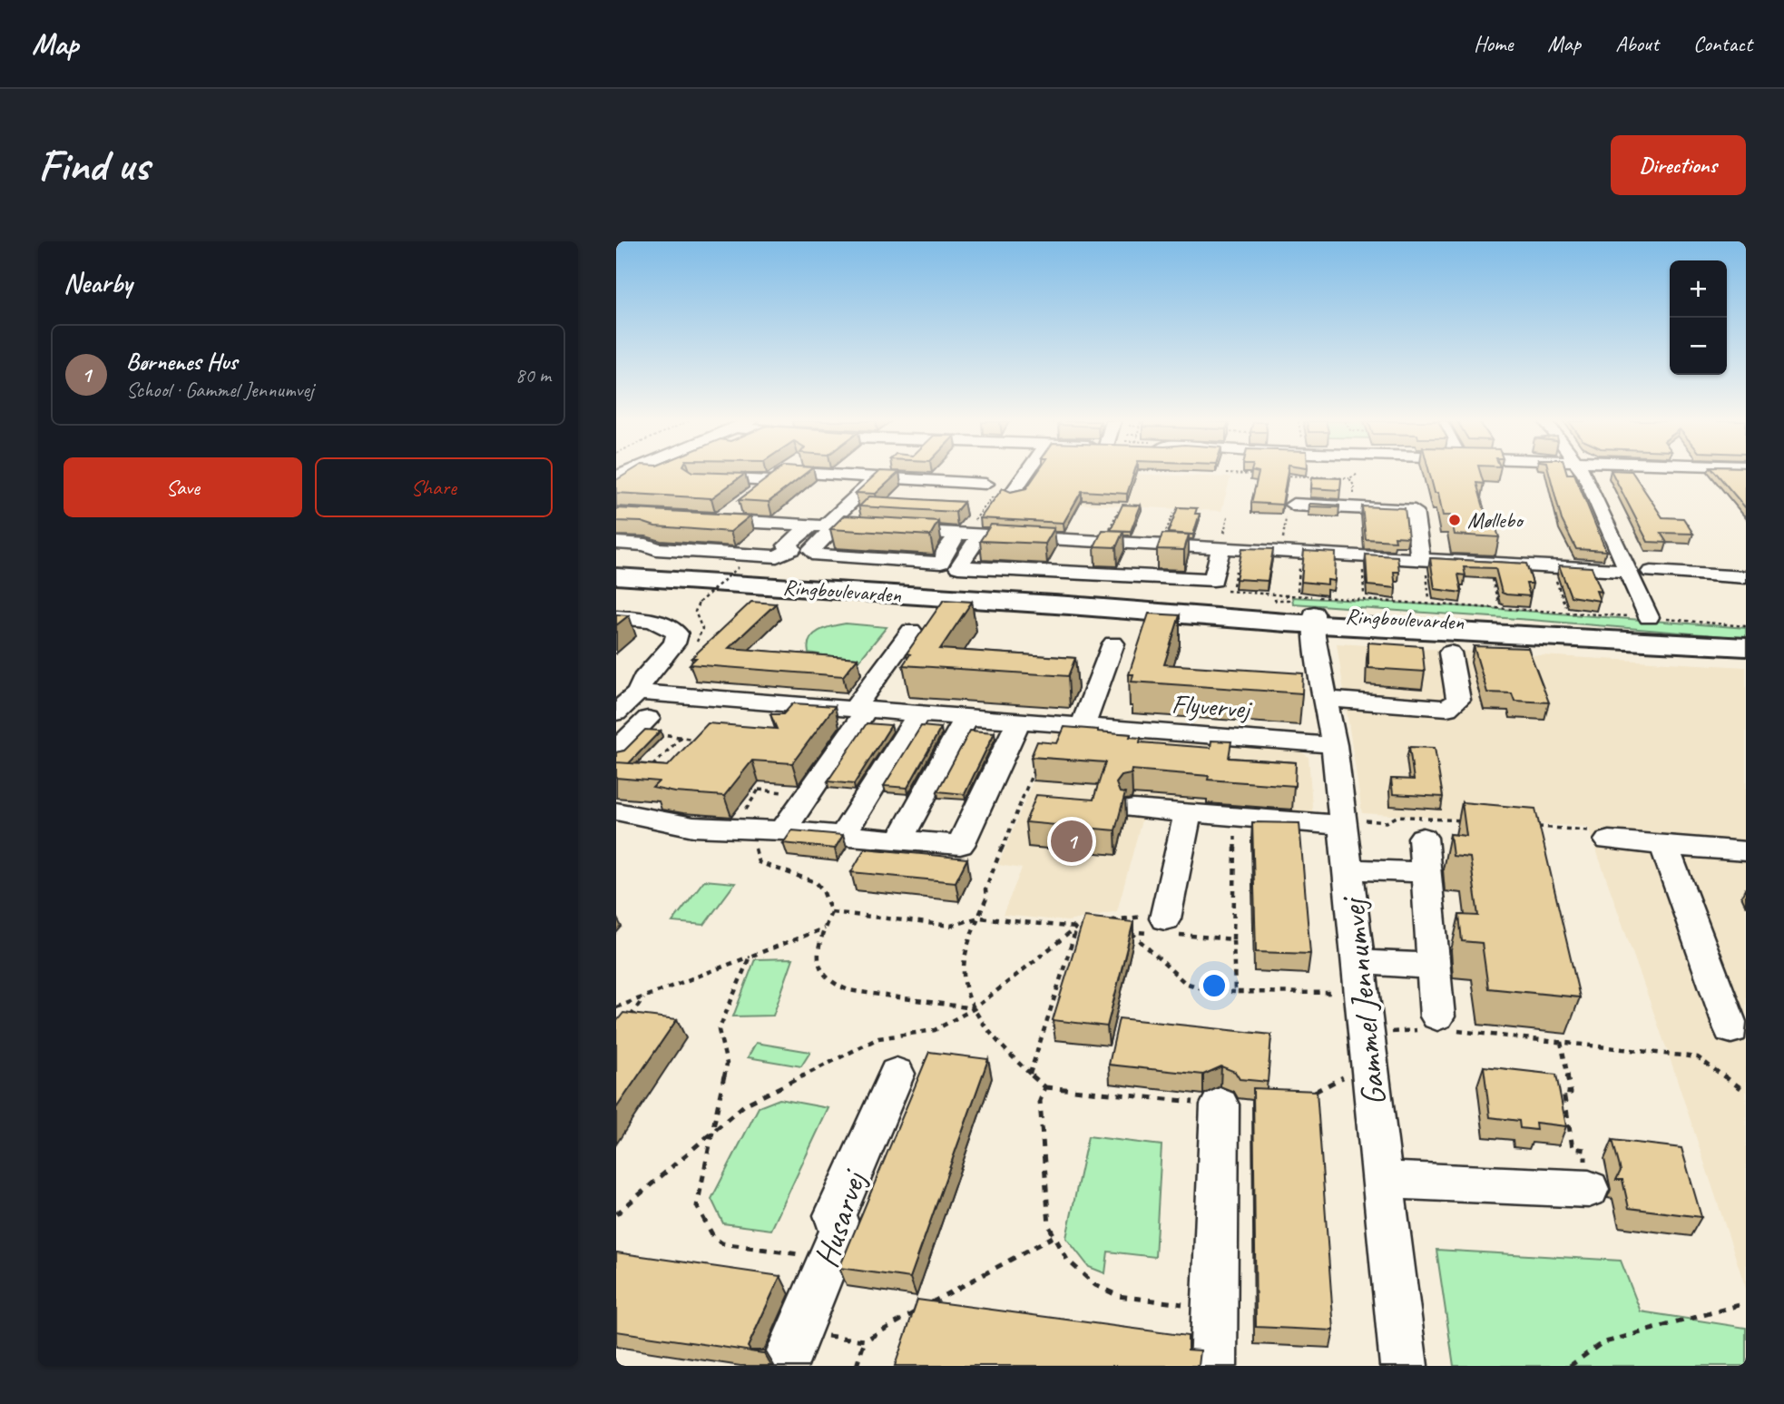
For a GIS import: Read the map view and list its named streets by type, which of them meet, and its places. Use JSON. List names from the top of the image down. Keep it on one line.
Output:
{"streets":{"main road":["Ringboulevarden"],"street":["Flyvervej","Gammel Jennumvej","Husarvej"]},"crossings":[["Ringboulevarden","Gammel Jennumvej"],["Flyvervej","Gammel Jennumvej"]],"places":["Møllebo"],"page":{"header":"Map","nav":["Home","Map","About","Contact"],"buttons":["Directions",["Save","Share"]],"title":"Find us","heading":"Nearby","map_buttons":["+","−"],"list":[{"mark":"1","name":"Børnenes Hus","note":"School · Gammel Jennumvej","value":"80 m"}],"pins":"1"}}
